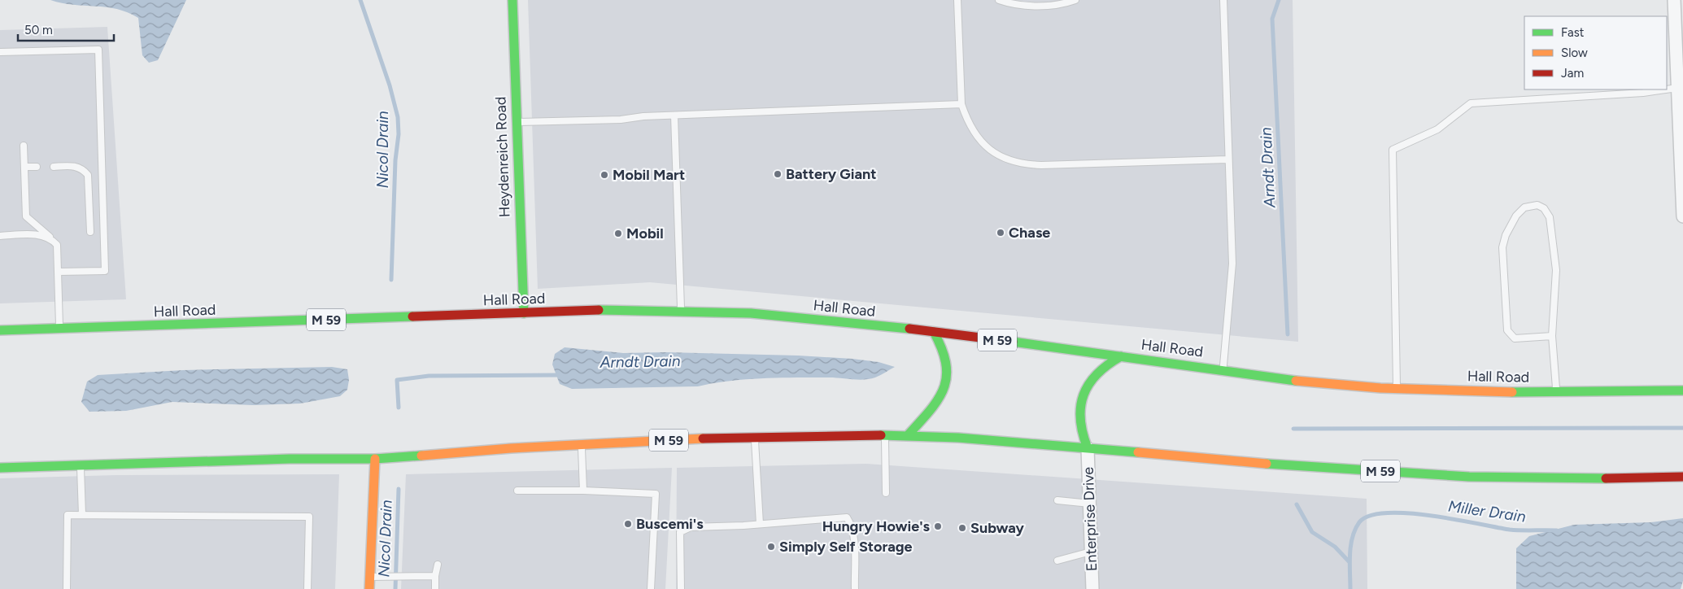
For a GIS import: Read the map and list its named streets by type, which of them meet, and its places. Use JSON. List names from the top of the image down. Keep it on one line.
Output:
{"streets":{"main road":["Heydenreich Road","Hall Road","M 59"],"street":["Enterprise Drive"]},"crossings":[["Heydenreich Road","Hall Road"],["M 59","Enterprise Drive"]],"water":["Nicol Drain","Arndt Drain","Miller Drain"],"places":["Battery Giant","Mobil Mart","Chase","Mobil","Buscemi's","Hungry Howie's","Subway","Simply Self Storage"],"legend":["Fast","Slow","Jam"],"scale_bar":"50 m"}
